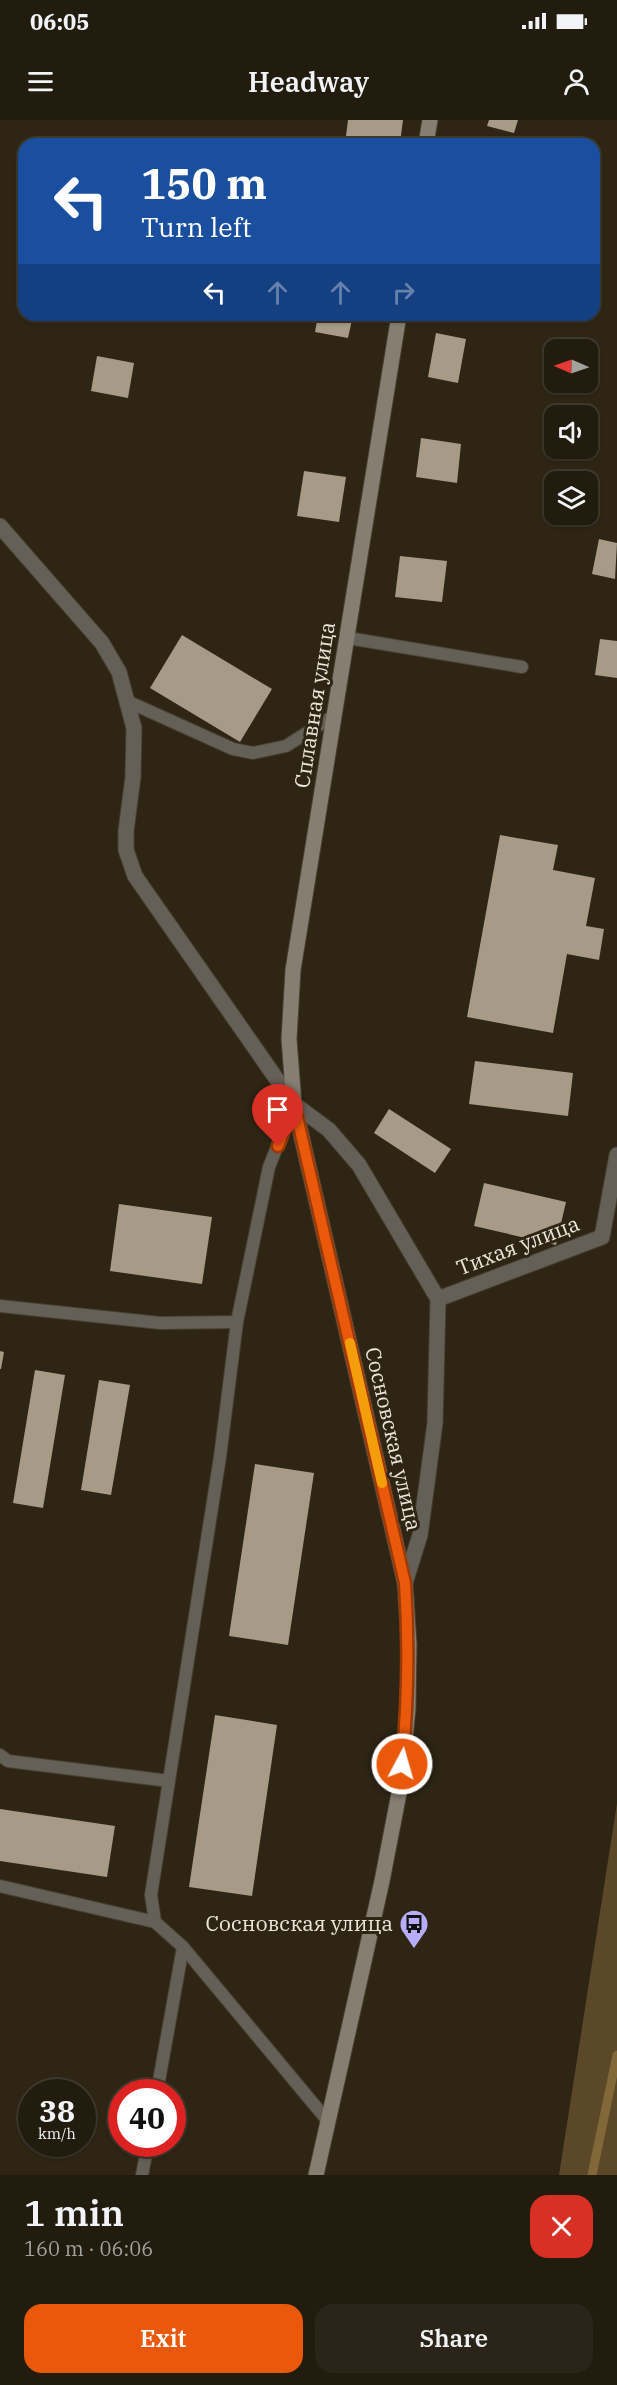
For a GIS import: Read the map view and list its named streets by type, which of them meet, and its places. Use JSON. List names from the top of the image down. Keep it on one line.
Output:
{"streets":{"street":["Сплавная улица","Тихая улица","Сосновская улица"]},"crossings":[["Сплавная улица","Сосновская улица"]],"places":{"bus stop":["Сосновская улица"]},"north":"left","page":{"status":"06:05","header":"Headway","turn":["150 m","Turn left"],"speed":"38 km/h","limit":"40","heading":["1 min","160 m · 06:06"],"buttons":["Exit","Share"]}}
